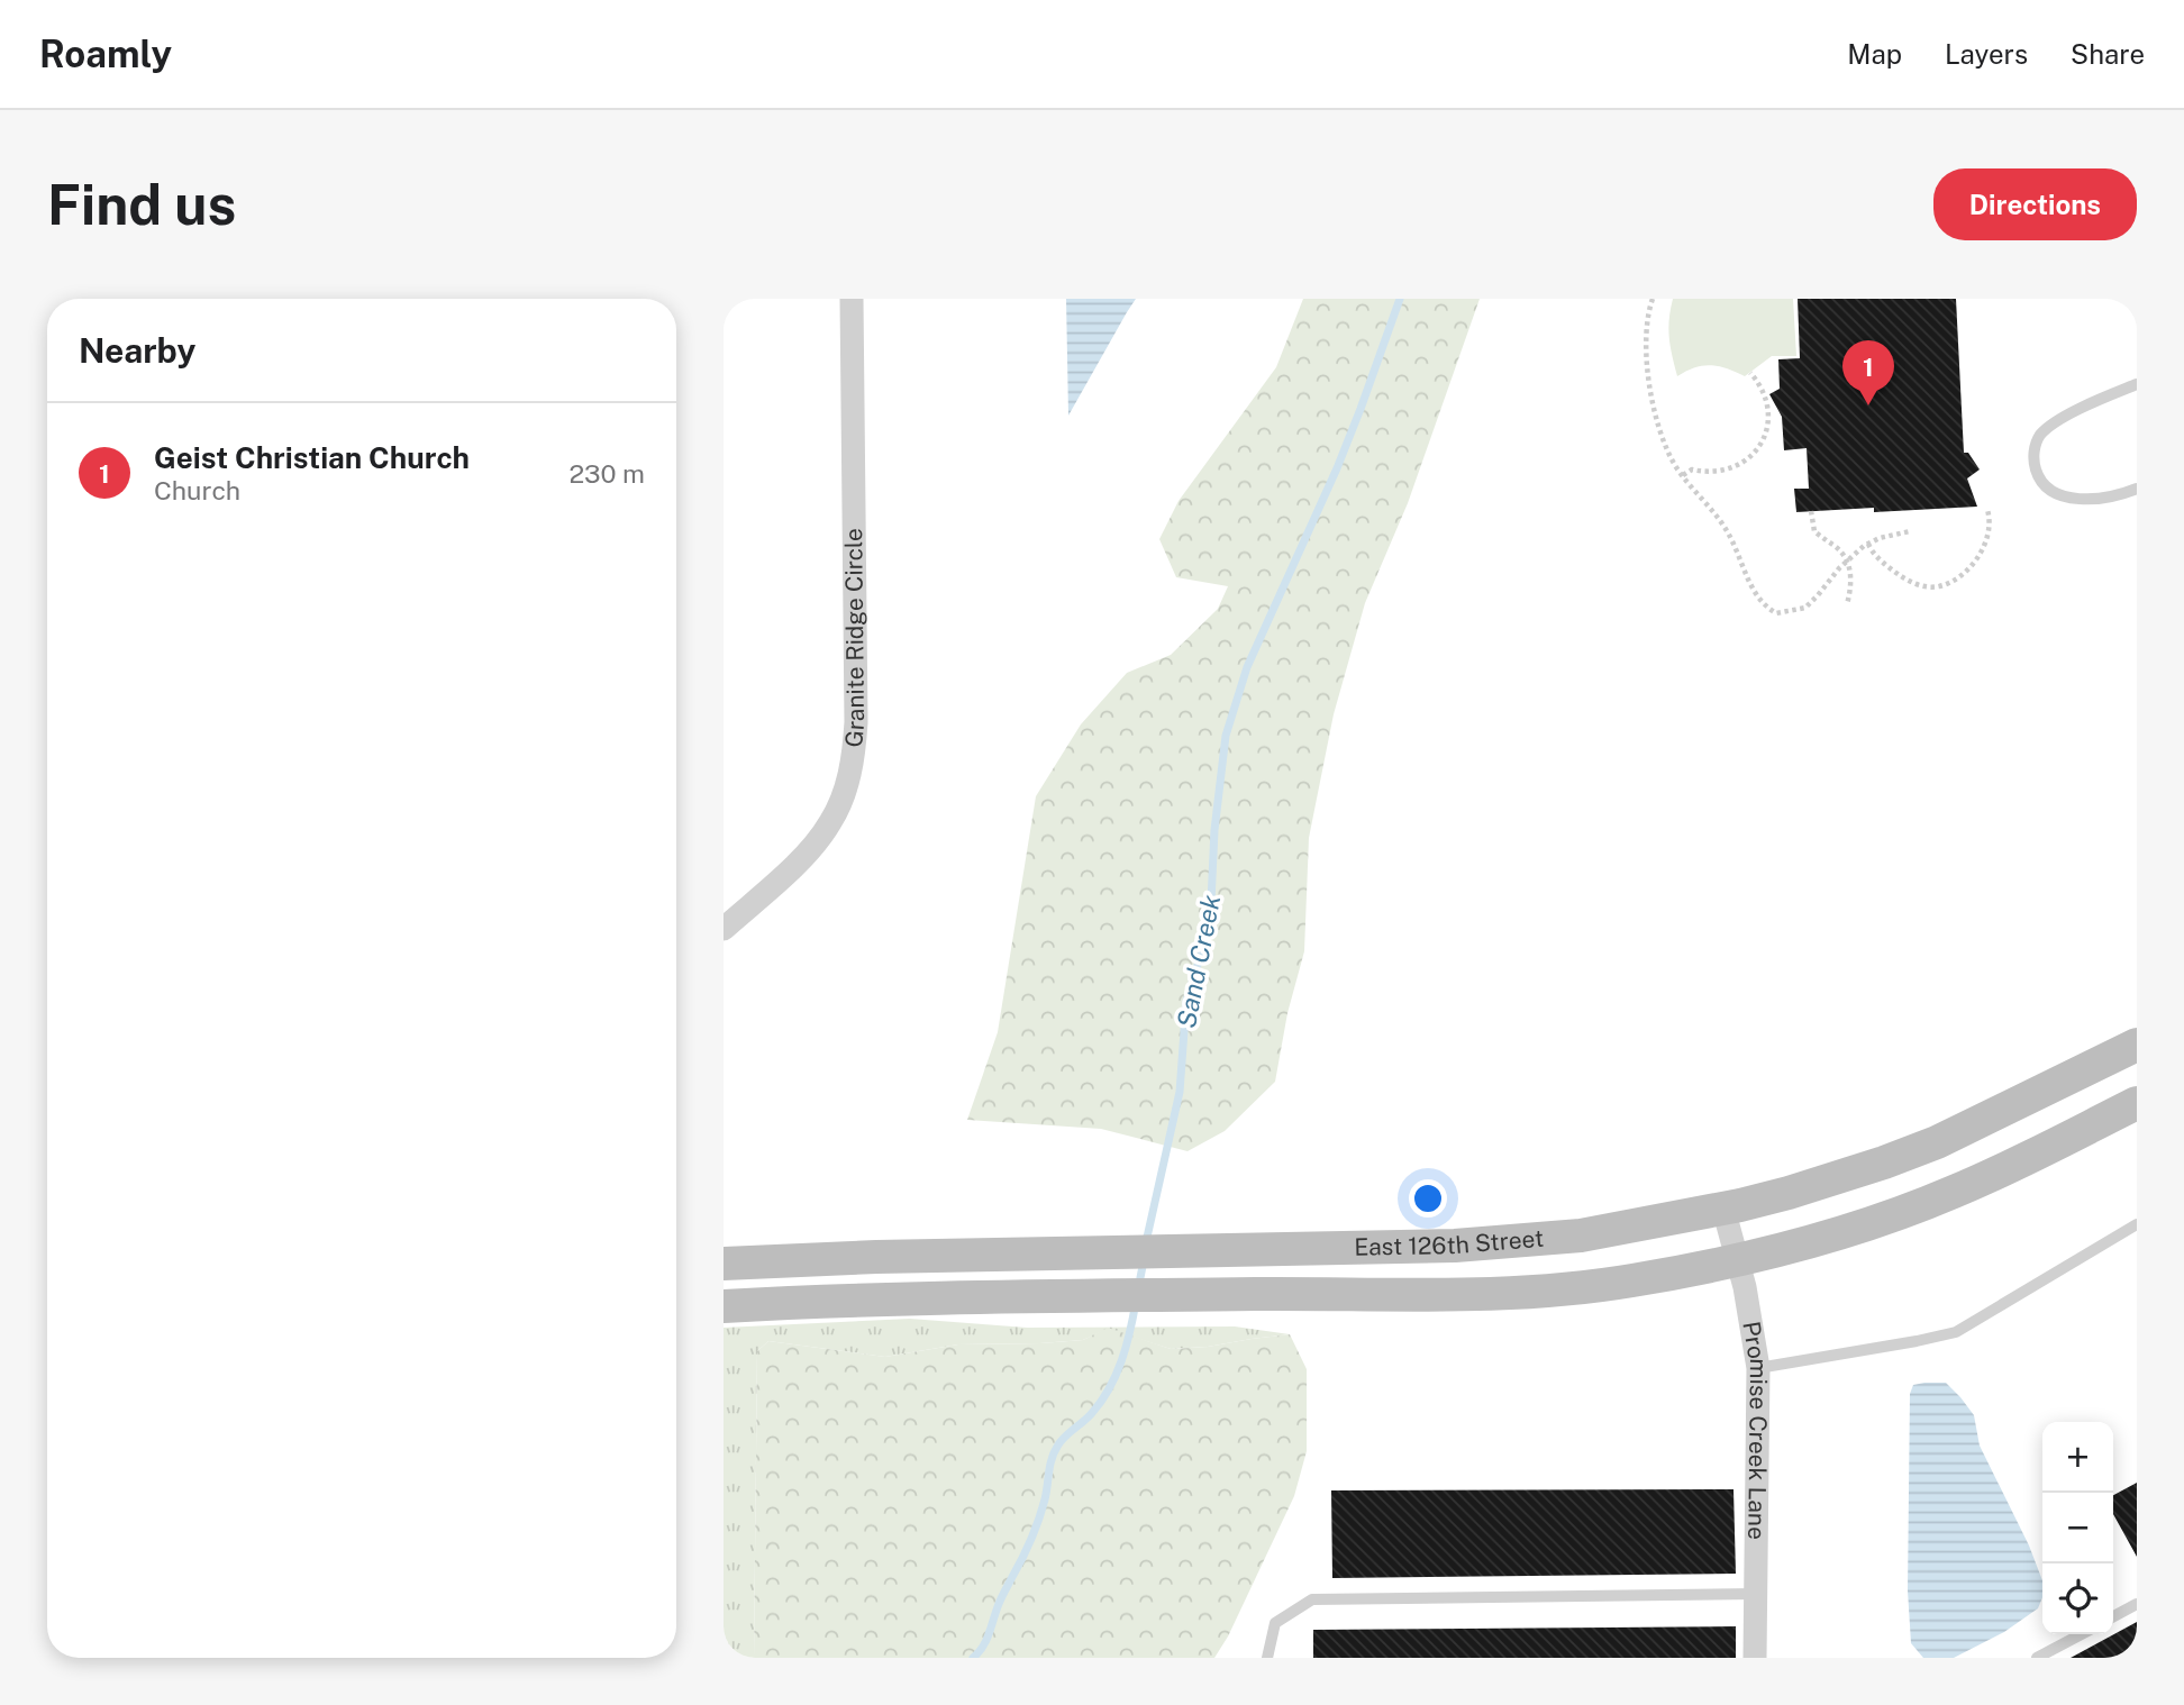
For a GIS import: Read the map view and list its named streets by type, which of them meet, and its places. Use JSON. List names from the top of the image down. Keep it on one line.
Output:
{"streets":{"main road":["East 126th Street"],"street":["Granite Ridge Circle","Promise Creek Lane"]},"crossings":[["East 126th Street","Promise Creek Lane"]],"water":["Sand Creek"],"page":{"header":"Roamly","nav":["Map","Layers","Share"],"buttons":"Directions","title":"Find us","heading":"Nearby","pins":"1","list":[{"mark":"1","name":"Geist Christian Church","note":"Church","value":"230 m"}],"map_buttons":["+","−"]}}
